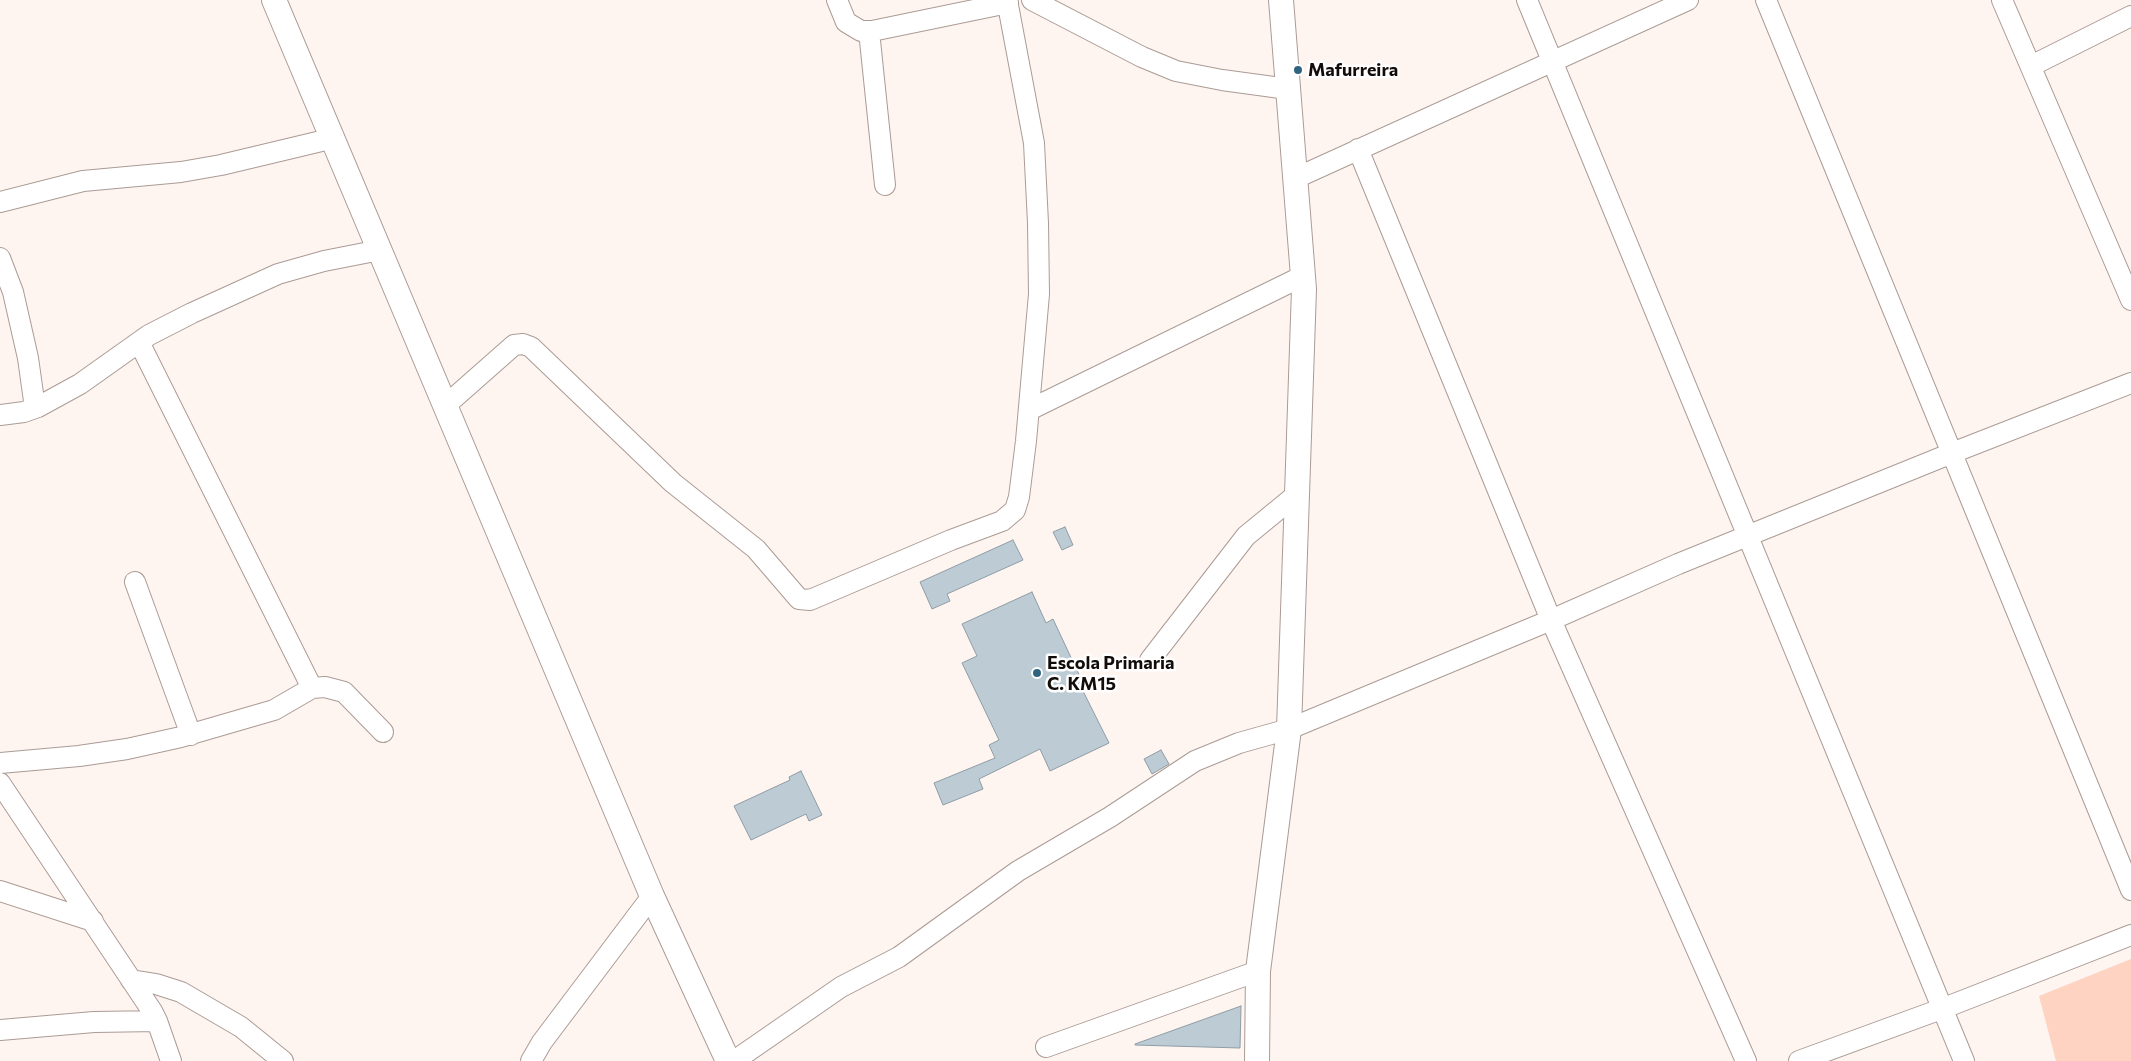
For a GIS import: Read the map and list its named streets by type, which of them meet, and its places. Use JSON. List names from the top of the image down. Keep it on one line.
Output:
{"places":["Mafurreira","Escola Primaria C. KM15"]}
